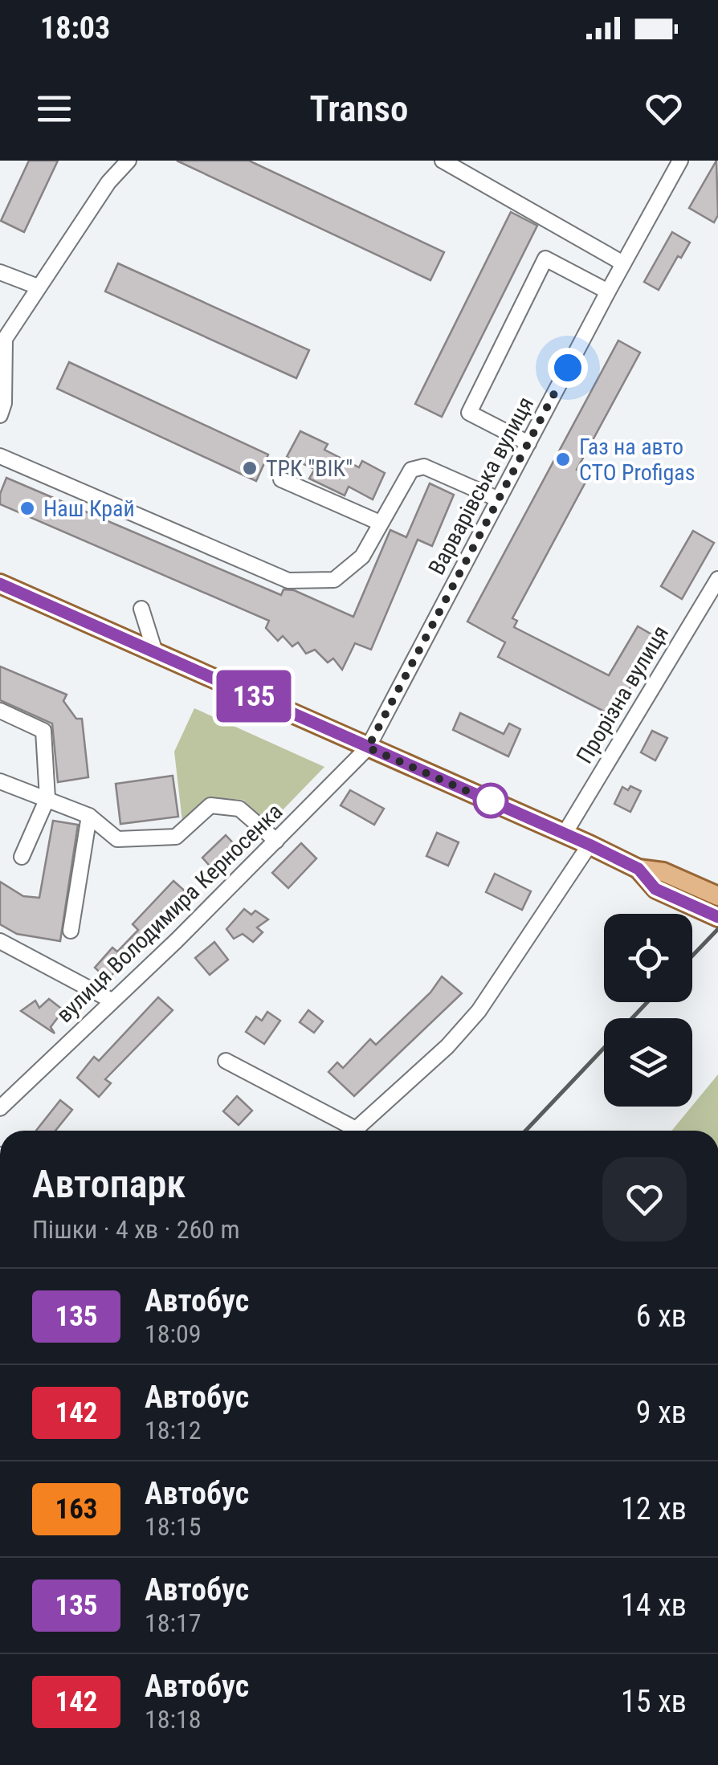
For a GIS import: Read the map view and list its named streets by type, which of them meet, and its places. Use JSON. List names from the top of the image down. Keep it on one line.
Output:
{"streets":{"street":["Варварівська вулиця","Прорізна вулиця","вулиця Володимира Керносенка"]},"crossings":[["Варварівська вулиця","вулиця Володимира Керносенка"]],"places":["Газ на авто СТО Profigas","ТРК \"ВІК\"","Наш Край"],"lines":["bus line 135"],"page":{"status":"18:03","header":"Transo","on_map":"135","heading":["Автопарк","Пішки · 4 хв · 260 m"],"list":[{"mark":"135","name":"Автобус","note":"18:09","value":"6 хв"},{"mark":"142","name":"Автобус","note":"18:12","value":"9 хв"},{"mark":"163","name":"Автобус","note":"18:15","value":"12 хв"},{"mark":"135","name":"Автобус","note":"18:17","value":"14 хв"},{"mark":"142","name":"Автобус","note":"18:18","value":"15 хв"}]}}
